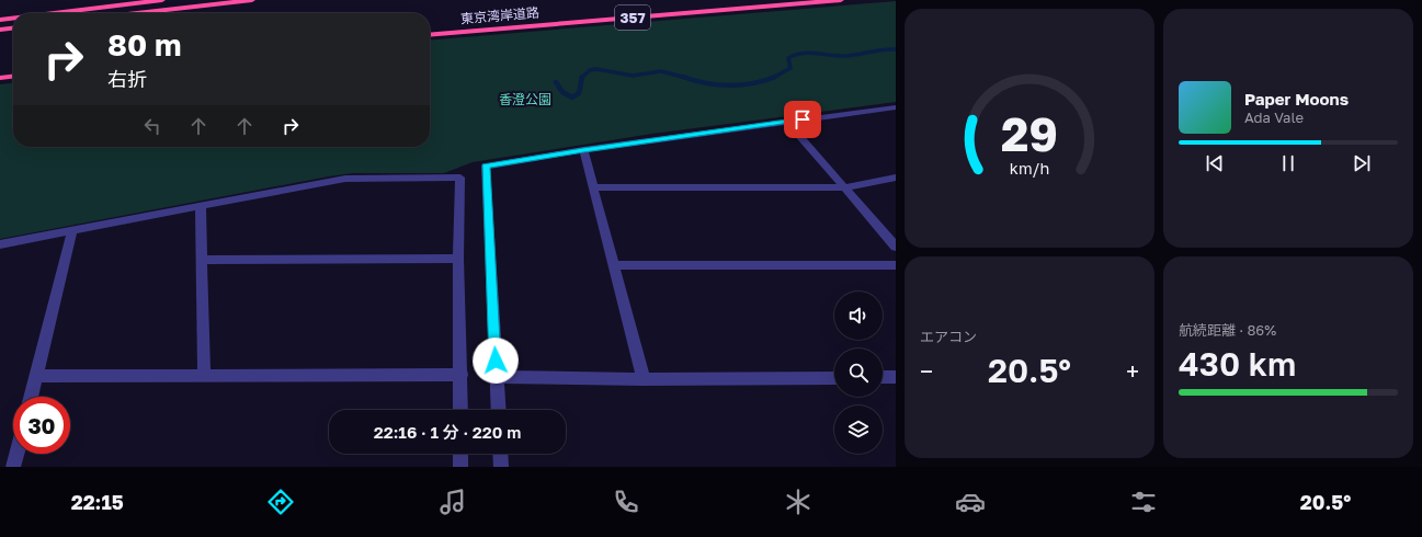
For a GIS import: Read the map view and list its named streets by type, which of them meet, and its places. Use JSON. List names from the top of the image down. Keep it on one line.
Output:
{"streets":{"highway":["東京湾岸道路","357"]},"parks":["香澄公園"],"page":{"turn":["80 m","右折"],"song":["Paper Moons","Ada Vale"],"tile":["エアコン",["航続距離 · 86%","430 km"]],"heat":["−","20.5°","+"],"limit":"30","trip":"22:16 · 1 分 · 220 m","tabs":["22:15","20.5°"],"gauge":["29","km/h"]}}
